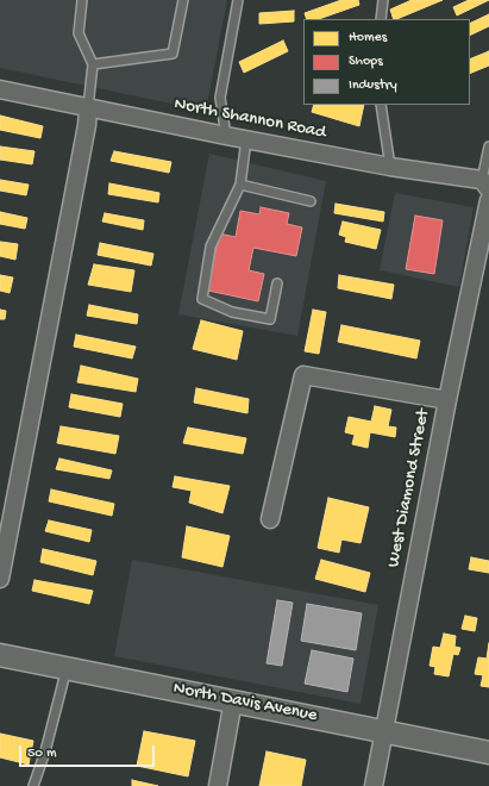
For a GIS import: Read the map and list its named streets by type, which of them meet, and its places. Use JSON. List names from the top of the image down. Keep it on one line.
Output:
{"streets":{"street":["North Shannon Road","West Diamond Street","North Davis Avenue"]},"crossings":[["West Diamond Street","North Davis Avenue"]],"legend":["Homes","Shops","Industry"],"scale_bar":"50 m"}
